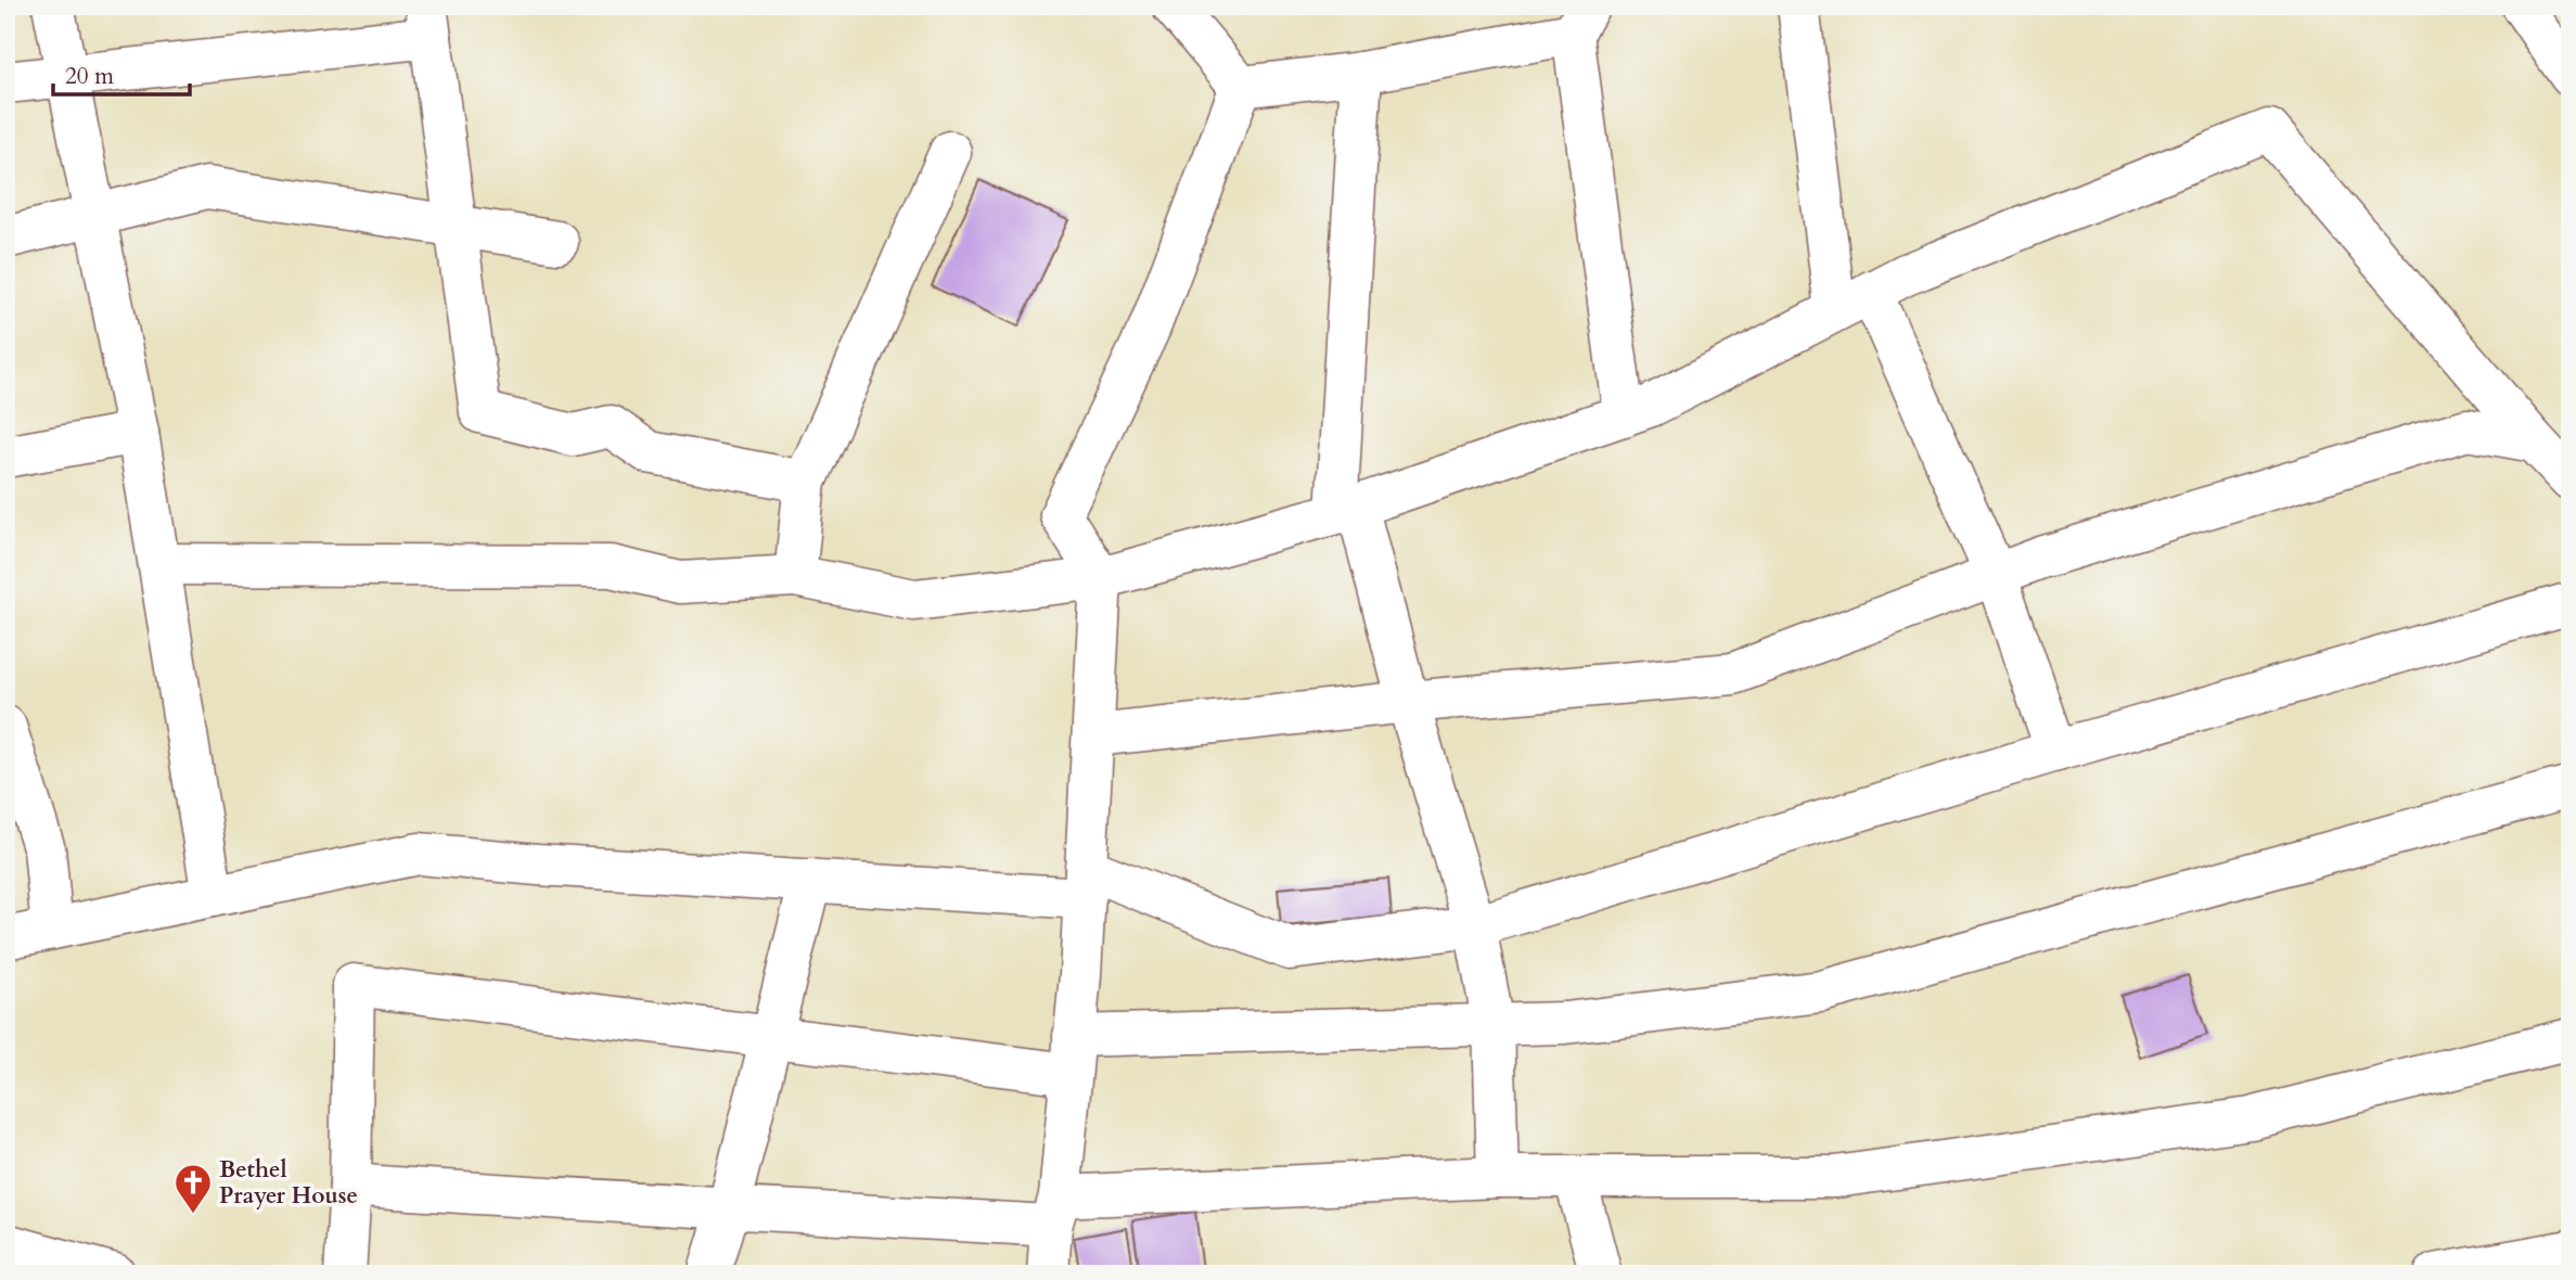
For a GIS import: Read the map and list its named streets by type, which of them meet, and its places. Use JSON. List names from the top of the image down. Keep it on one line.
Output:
{"places":{"church":["Bethel Prayer House"]},"scale_bar":"20 m"}
